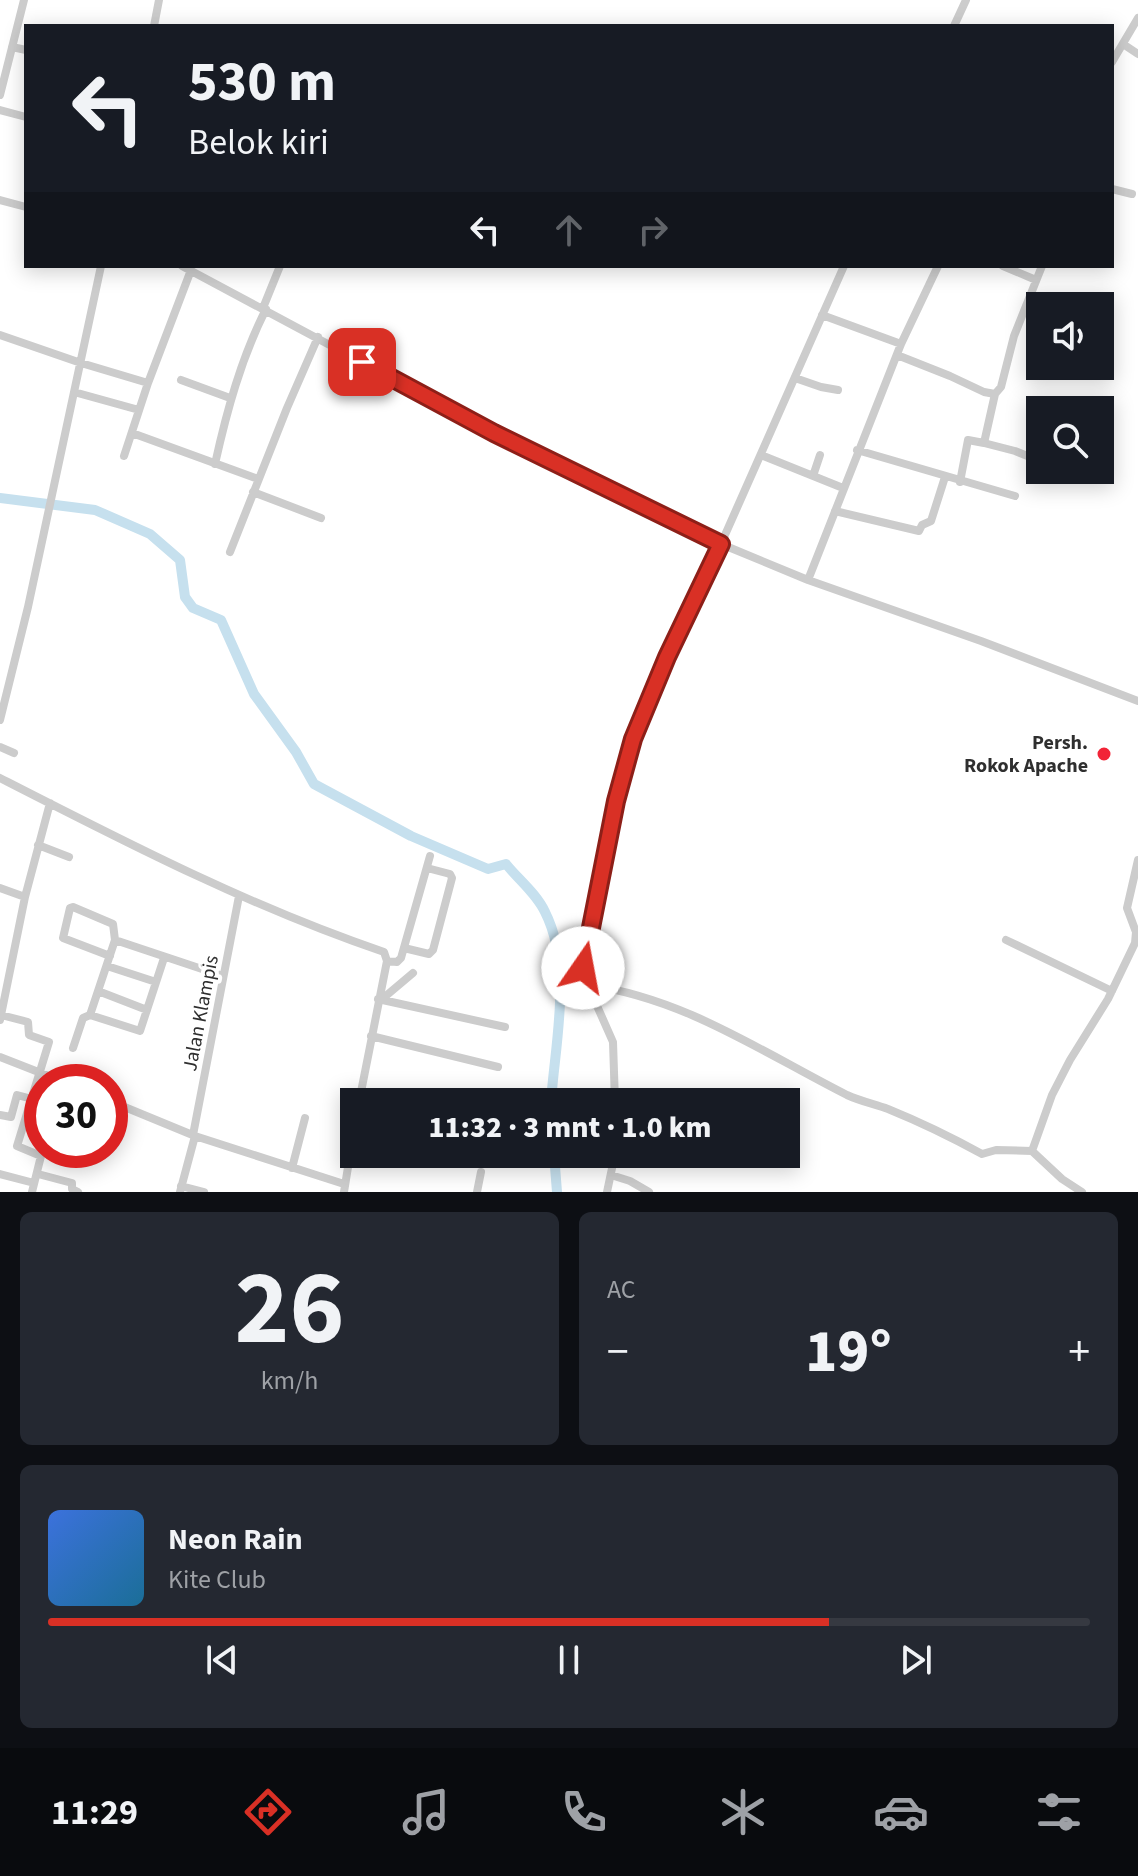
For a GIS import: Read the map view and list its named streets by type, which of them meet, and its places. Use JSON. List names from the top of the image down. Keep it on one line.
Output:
{"streets":{"street":["Jalan Klampis"]},"places":["Persh. Rokok Apache"],"page":{"turn":["530 m","Belok kiri"],"limit":"30","trip":"11:32 · 3 mnt · 1.0 km","tile":[["26","km/h"],"AC"],"heat":["−","19°","+"],"song":["Neon Rain","Kite Club"],"tabs":"11:29"}}
